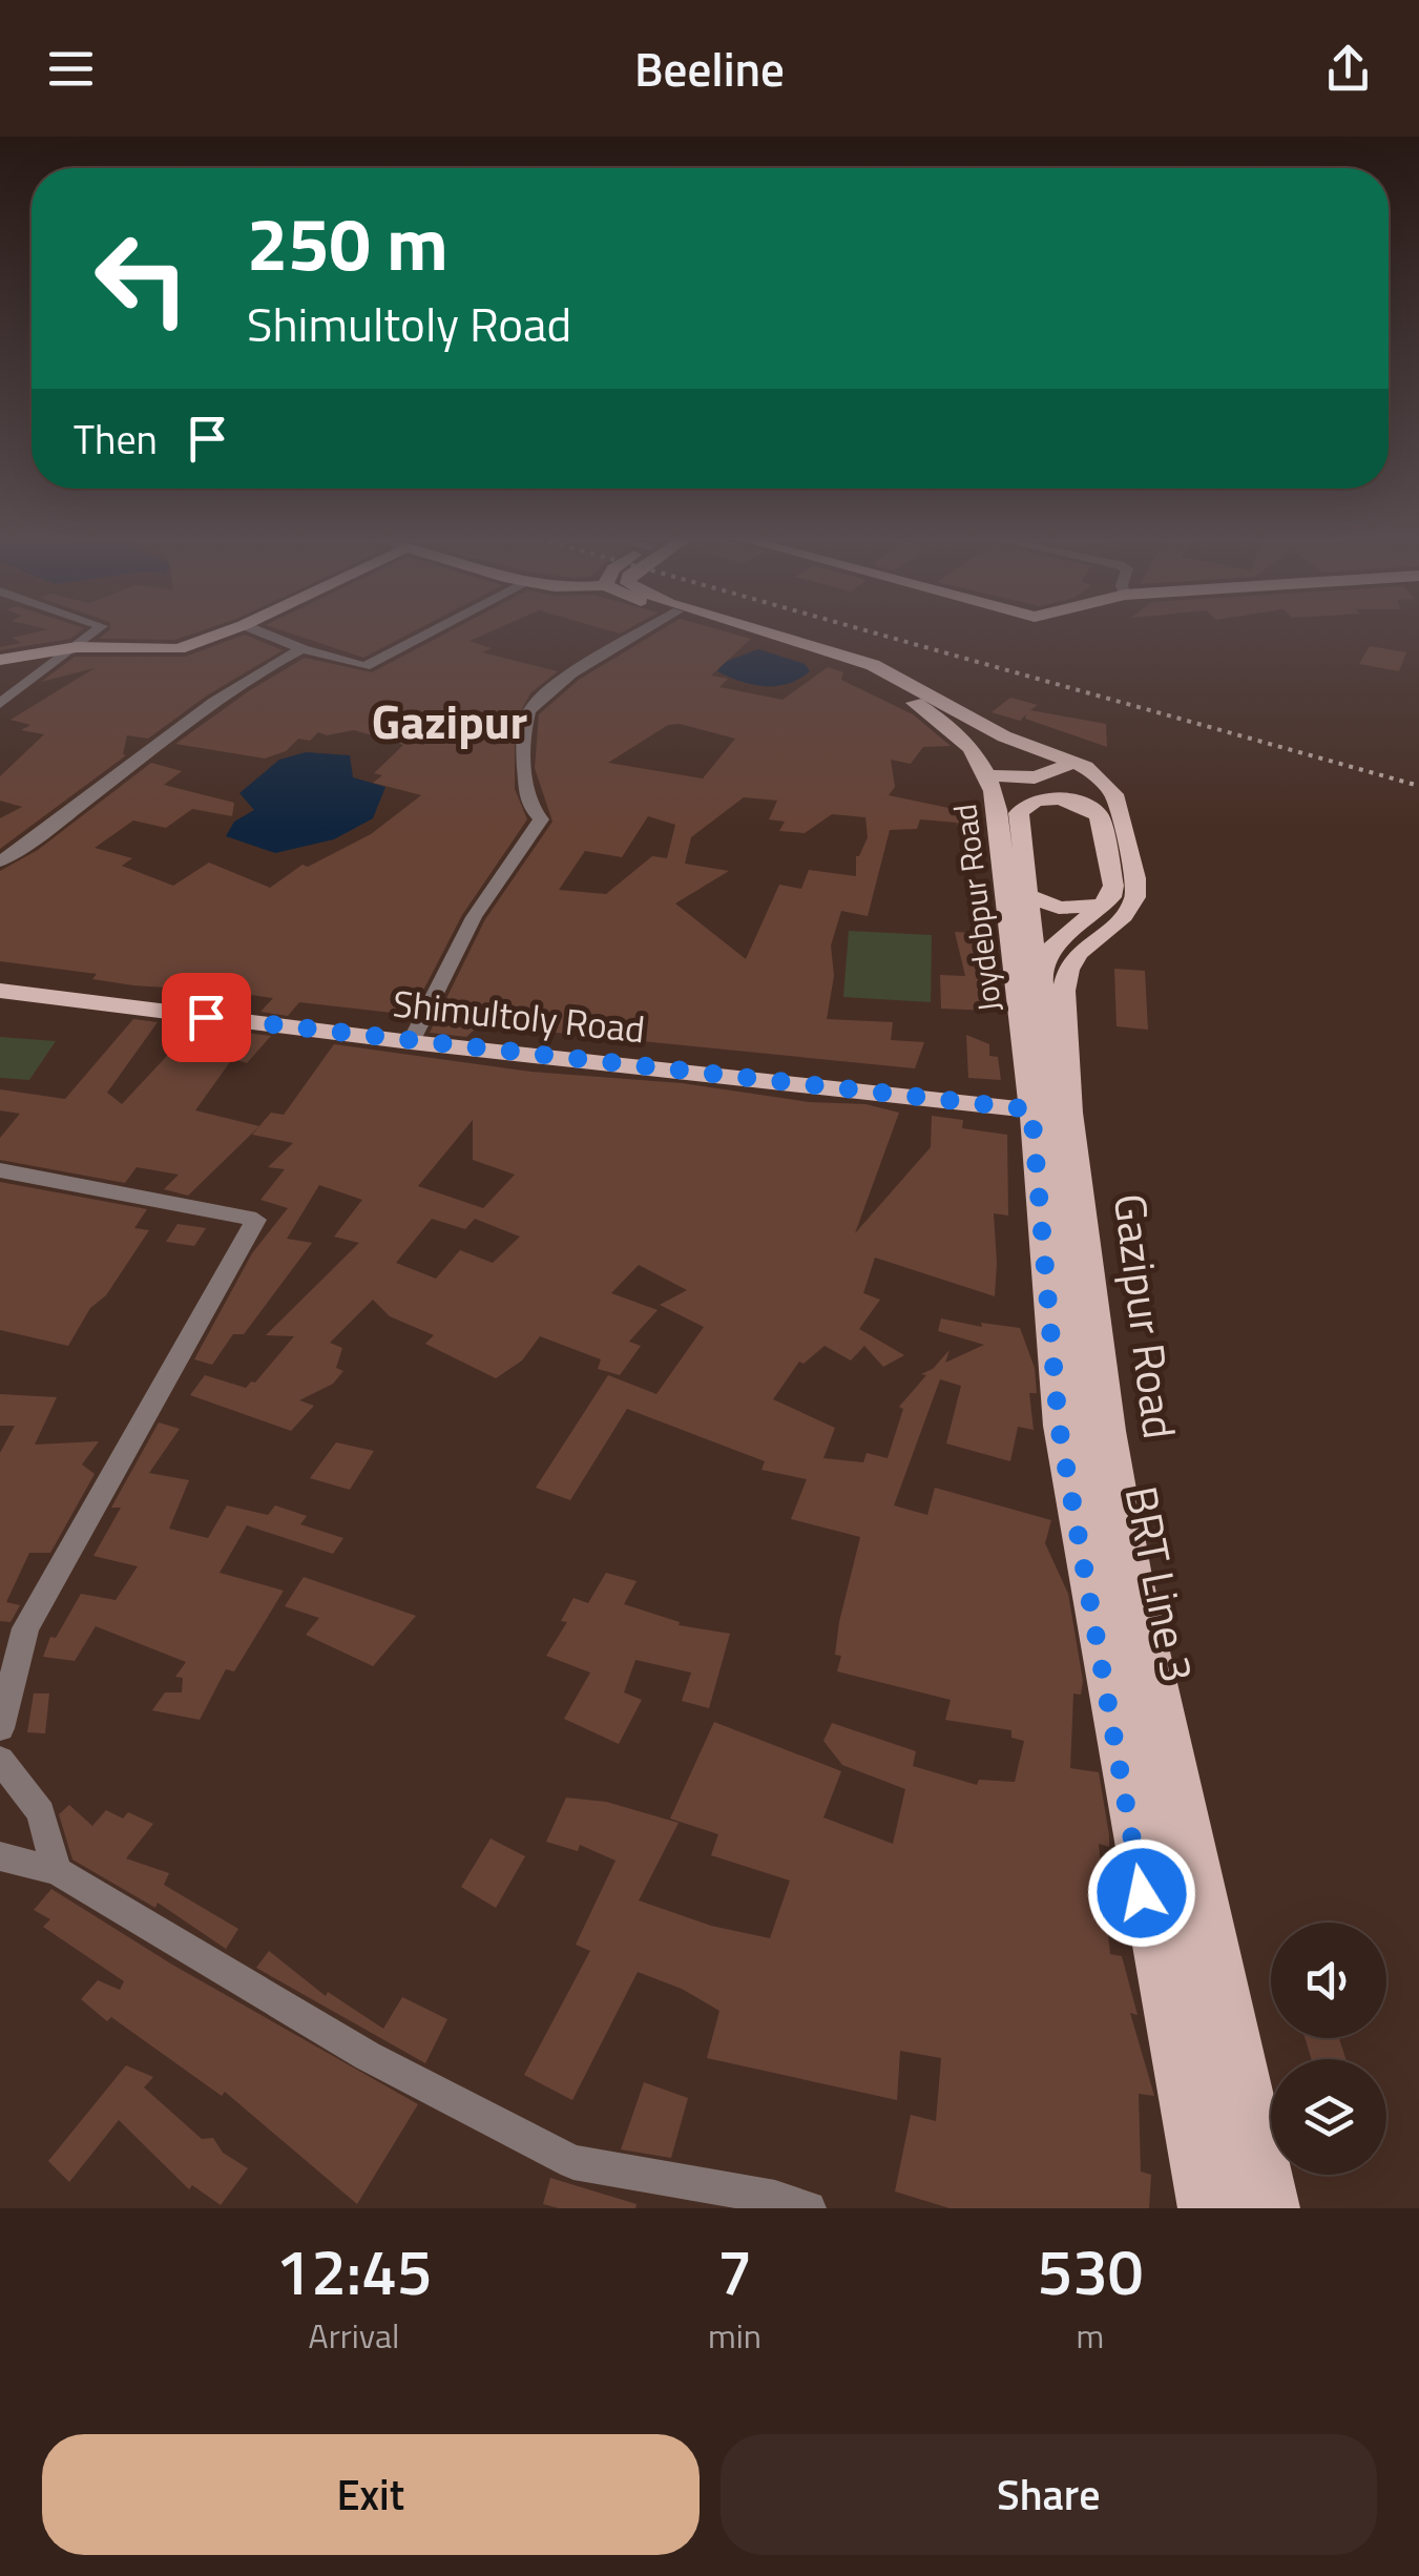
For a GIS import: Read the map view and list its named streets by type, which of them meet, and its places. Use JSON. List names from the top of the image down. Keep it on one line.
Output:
{"streets":{"main road":["Joydebpur Road","Shimultoly Road","Gazipur Road","BRT Line 3"]},"crossings":[["Joydebpur Road","Shimultoly Road"],["Joydebpur Road","Gazipur Road"],["Joydebpur Road","BRT Line 3"],["Shimultoly Road","Gazipur Road"],["Shimultoly Road","BRT Line 3"],["Gazipur Road","BRT Line 3"]],"districts":["Gazipur"],"page":{"header":"Beeline","turn":["250 m","Shimultoly Road"],"then":"Then","eta":["12:45","Arrival","7","min","530","m"],"buttons":["Exit","Share"]}}
